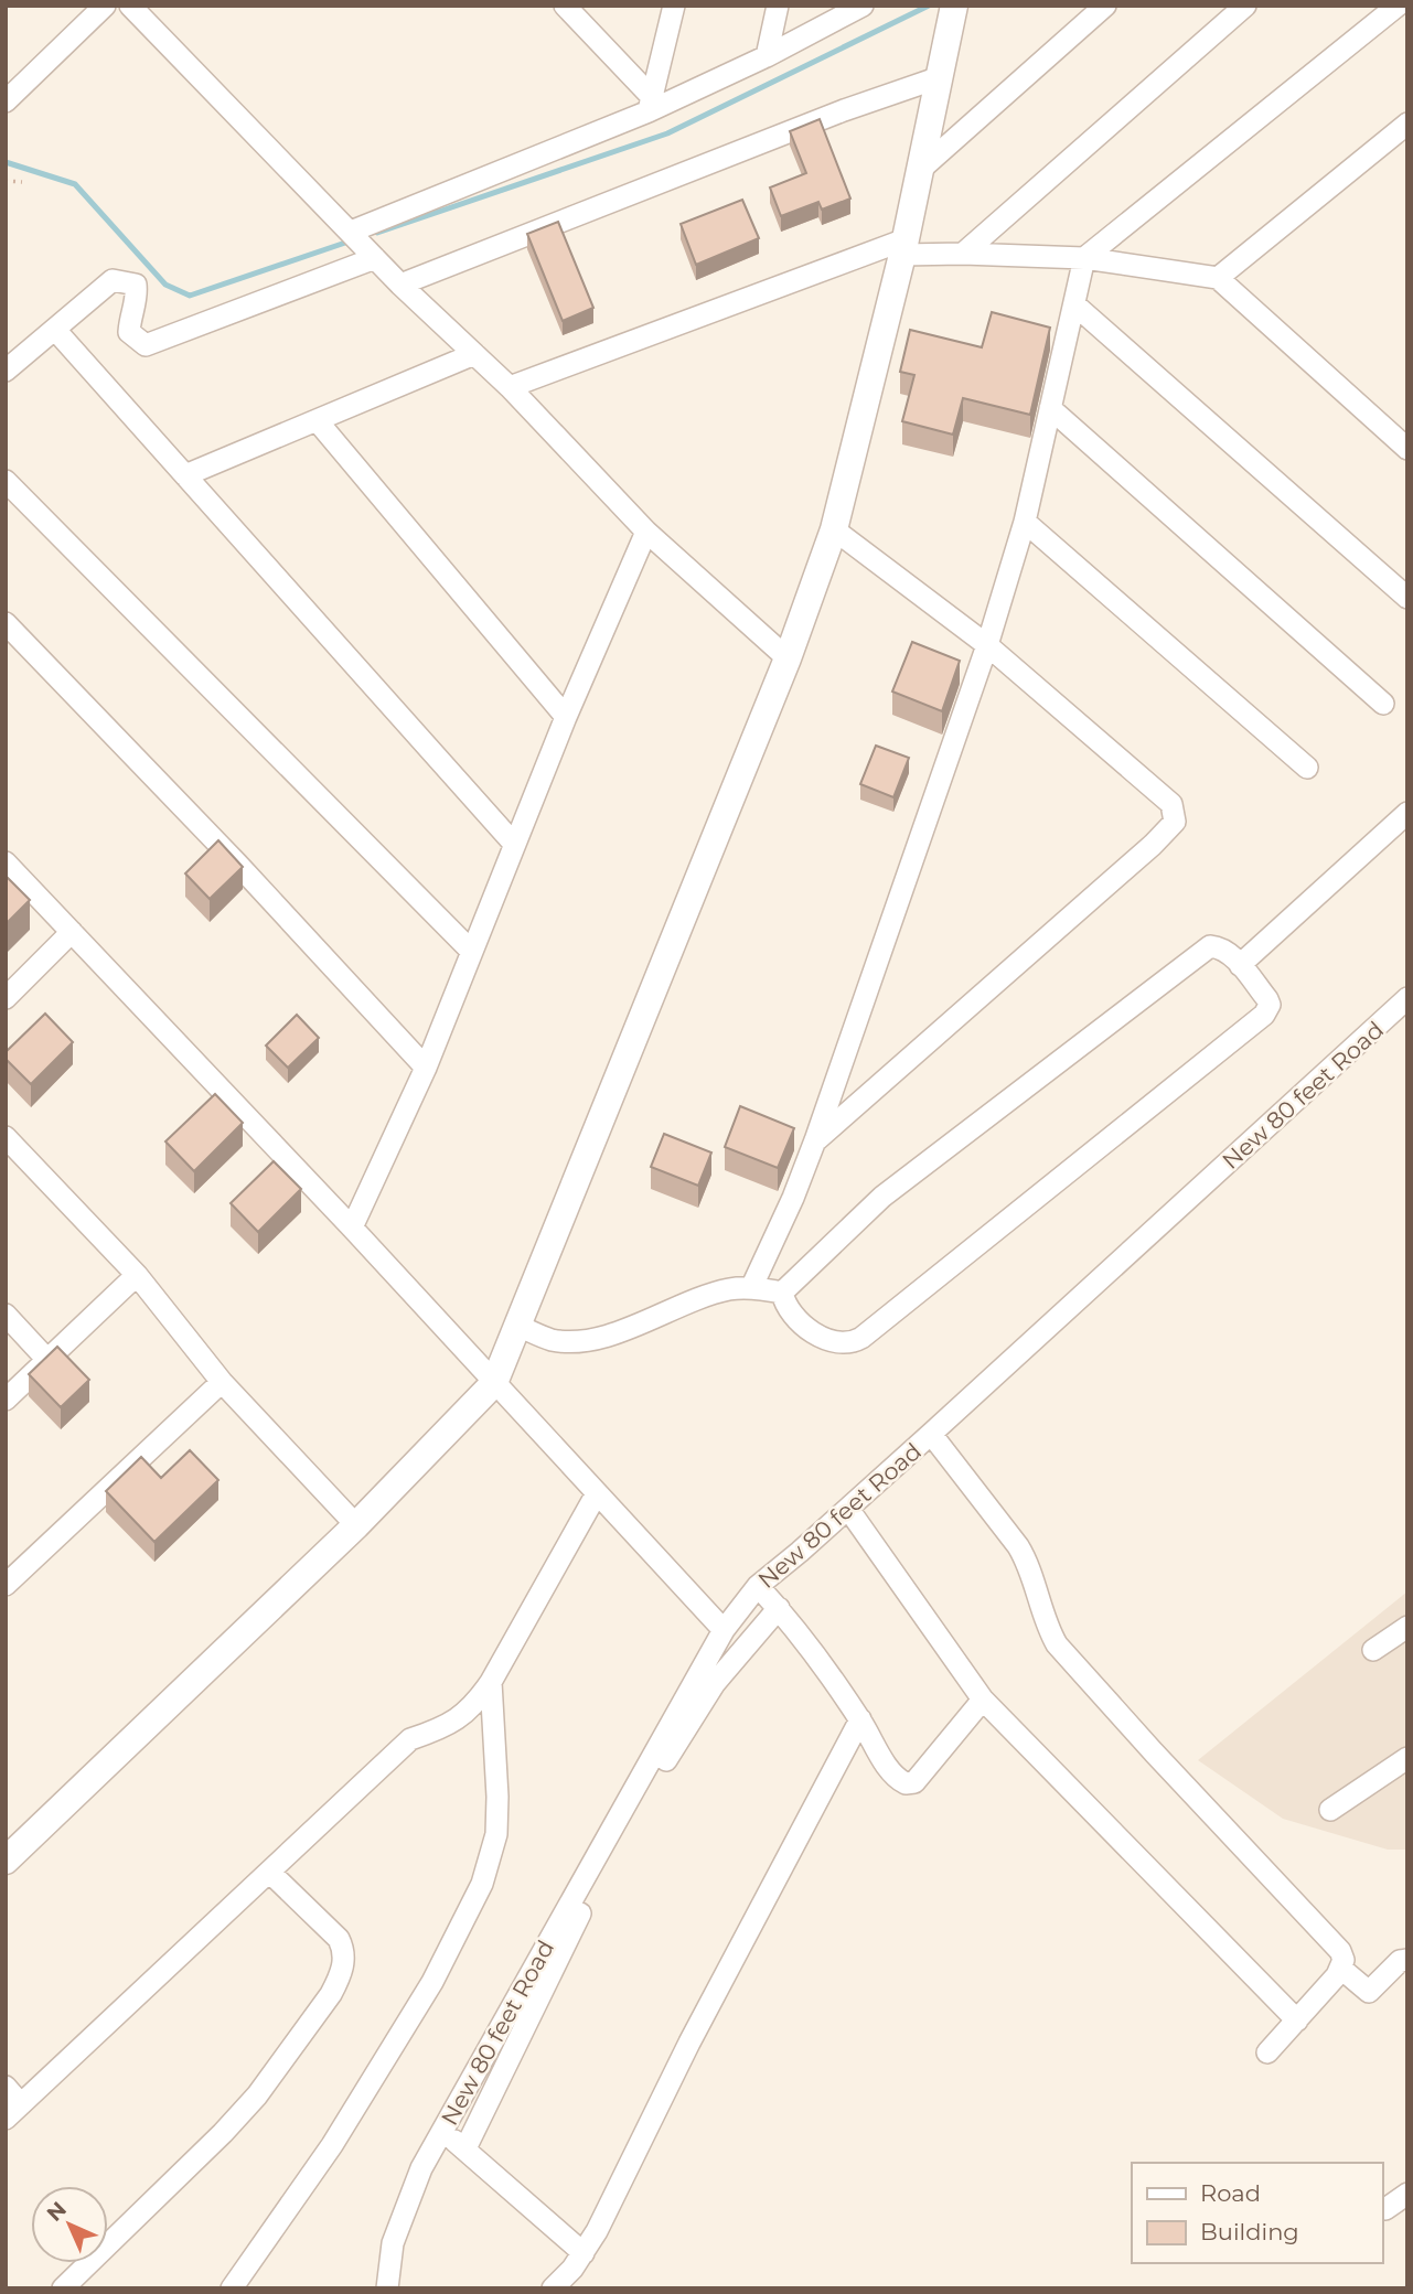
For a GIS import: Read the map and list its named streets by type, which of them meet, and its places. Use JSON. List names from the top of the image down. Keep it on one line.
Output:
{"streets":{"street":["New 80 feet Road"]},"legend":["Road","Building"],"north":"top left"}
